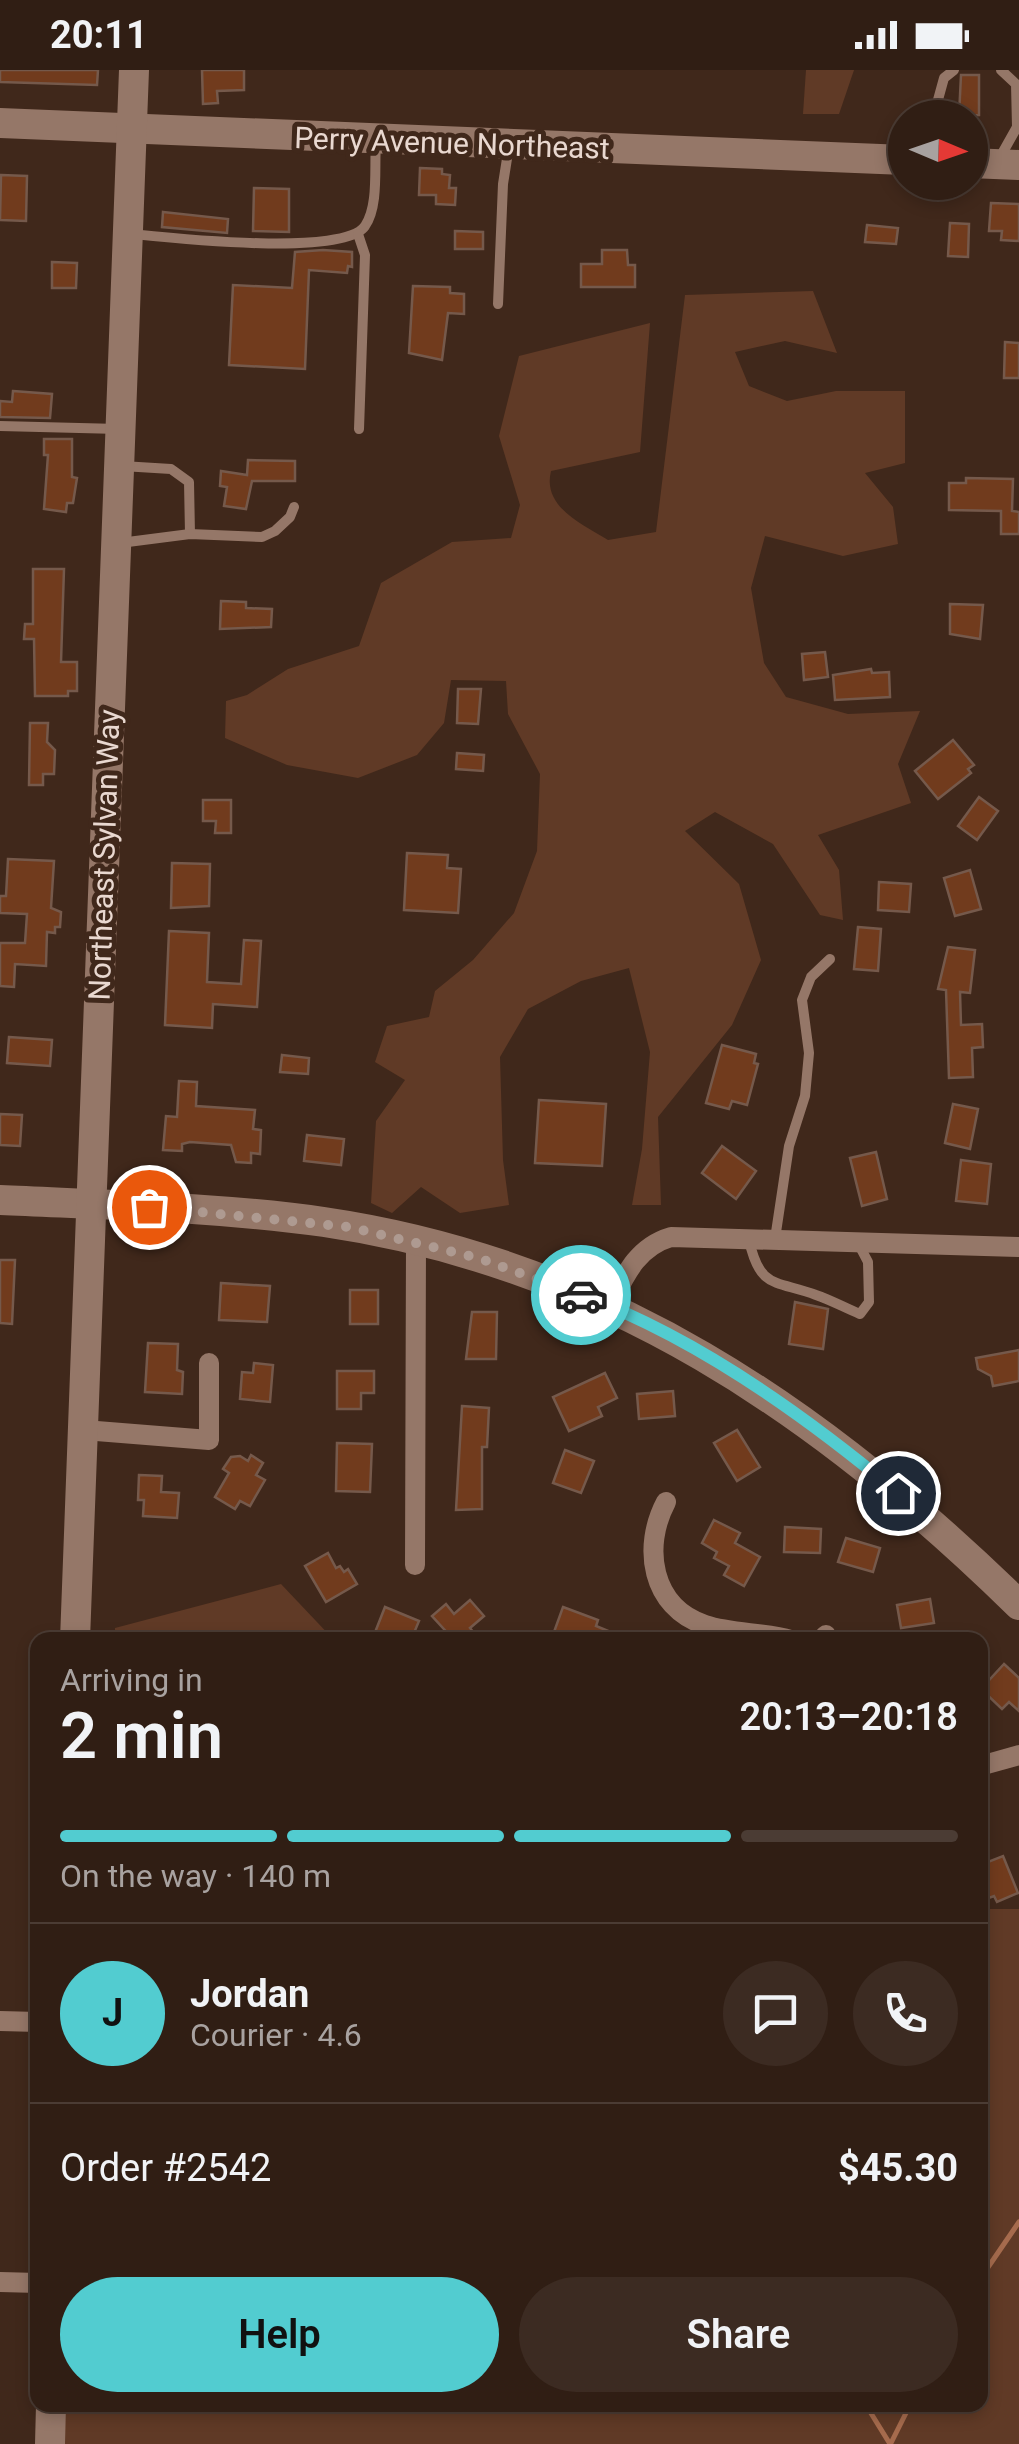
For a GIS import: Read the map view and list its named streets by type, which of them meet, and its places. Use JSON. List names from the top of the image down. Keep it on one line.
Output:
{"streets":{"main road":["Perry Avenue Northeast","Northeast Sylvan Way"]},"crossings":[["Perry Avenue Northeast","Northeast Sylvan Way"]],"north":"right","page":{"status":"20:11","heading":["2 min","Arriving in","20:13–20:18"],"panel":["Jordan","Courier · 4.6","Order #2542","$45.30"],"bar":"On the way · 140 m","round":"J","buttons":["Help","Share"]}}
